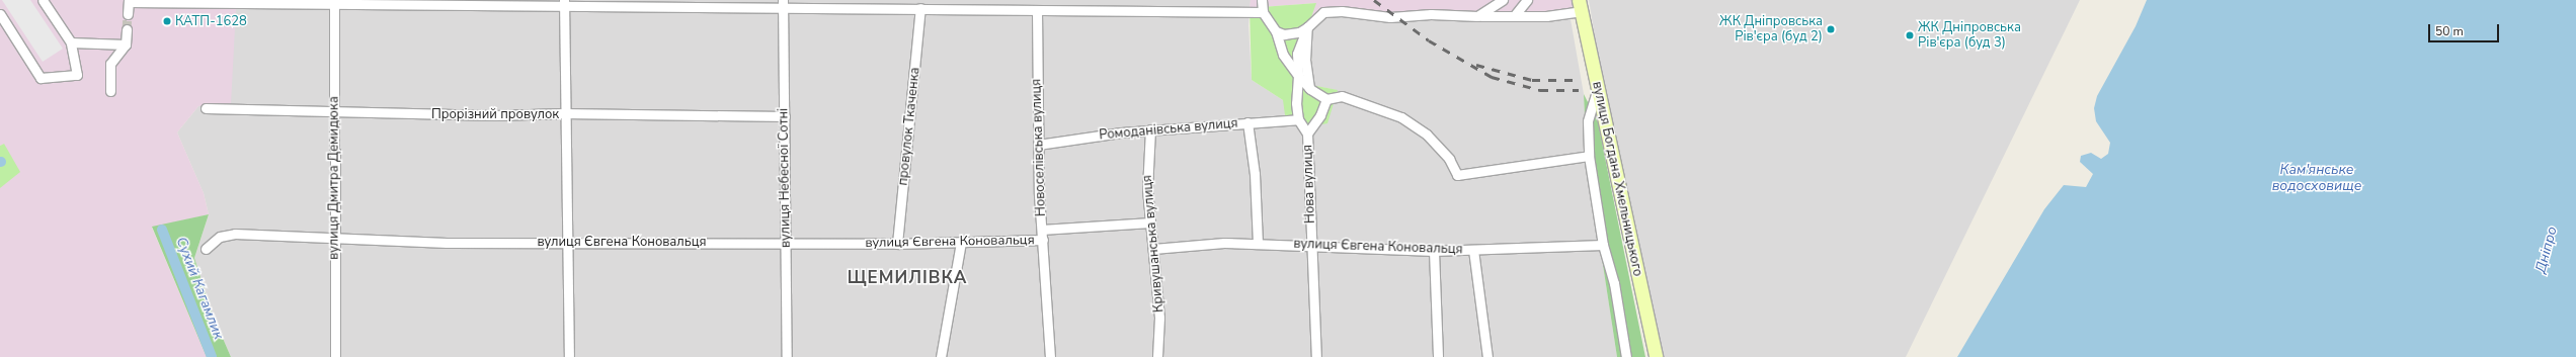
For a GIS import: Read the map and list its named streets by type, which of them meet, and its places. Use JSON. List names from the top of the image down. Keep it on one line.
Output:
{"streets":{"main road":["вулиця Богдана Хмельницького"],"street":["Прорізний провулок","провулок Ткаченка","Ромоданівська вулиця","Новоселівська вулиця","вулиця Дмитра Демидюка","вулиця Небесної Сотні","Нова вулиця","вулиця Євгена Коновальця","Кривушанська вулиця"]},"crossings":[["Прорізний провулок","вулиця Дмитра Демидюка"],["Прорізний провулок","вулиця Небесної Сотні"],["провулок Ткаченка","вулиця Євгена Коновальця"],["Ромоданівська вулиця","Новоселівська вулиця"],["Ромоданівська вулиця","Нова вулиця"],["Ромоданівська вулиця","Кривушанська вулиця"],["Новоселівська вулиця","вулиця Євгена Коновальця"],["вулиця Дмитра Демидюка","вулиця Євгена Коновальця"],["вулиця Небесної Сотні","вулиця Євгена Коновальця"],["Нова вулиця","вулиця Євгена Коновальця"],["вулиця Євгена Коновальця","Кривушанська вулиця"]],"districts":["ЩЕМИЛІВКА"],"water":["Кам'янське водосховище","Дніпро","Сухий Кагамлик"],"places":["КАТП-1628","ЖК Дніпровська Рів'єра (буд 2)","ЖК Дніпровська Рів'єра (буд 3)"],"scale_bar":"50 m"}
